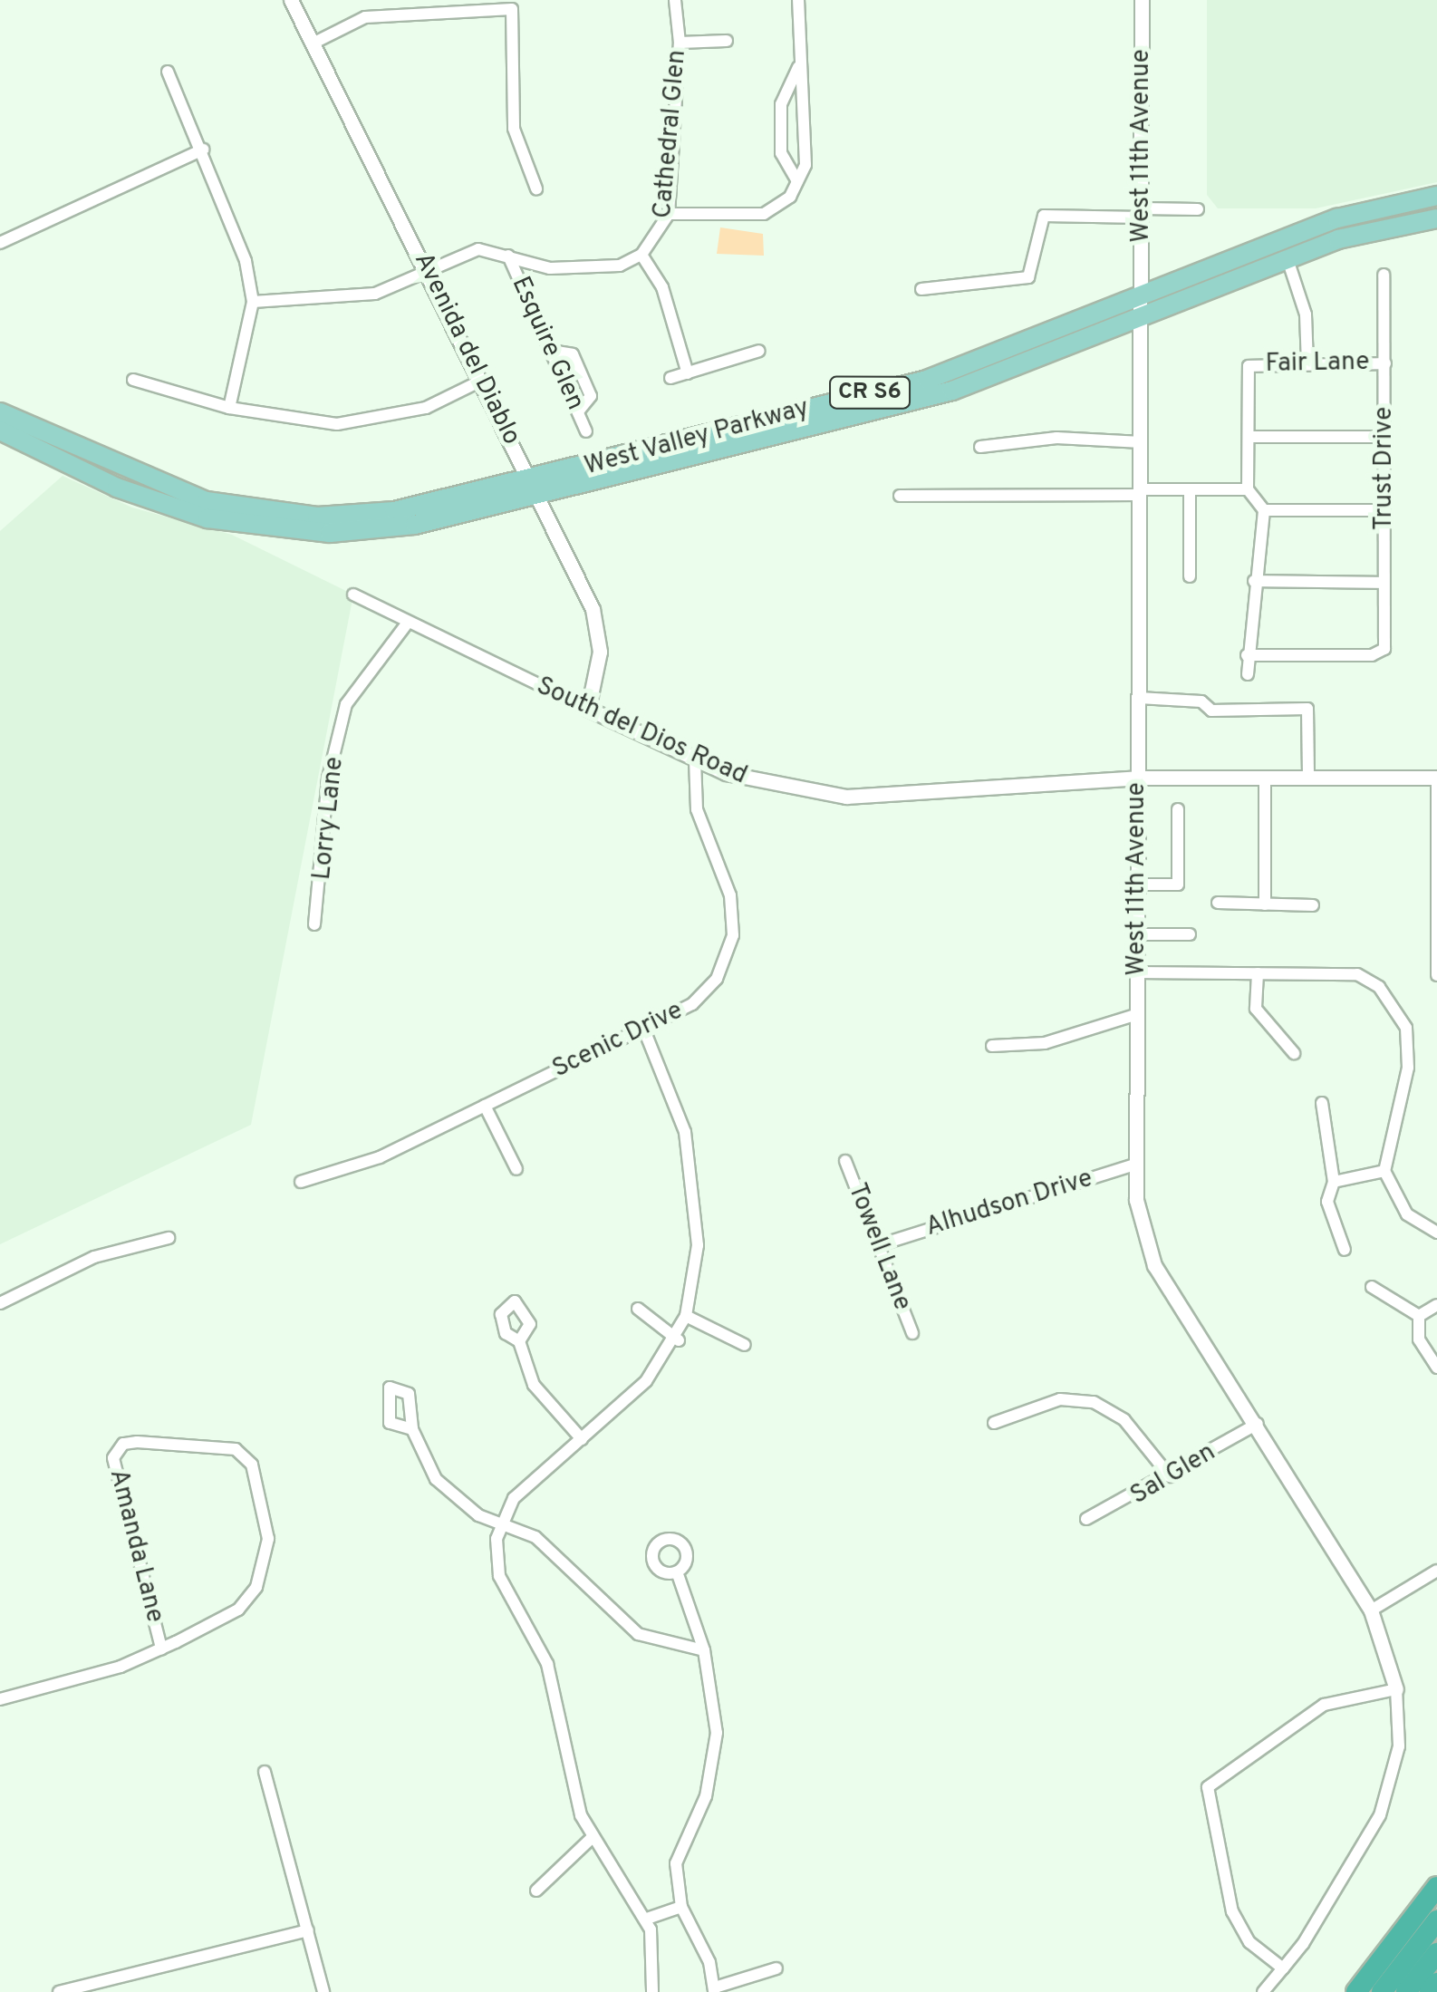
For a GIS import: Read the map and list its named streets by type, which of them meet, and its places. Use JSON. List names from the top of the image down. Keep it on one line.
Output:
{"streets":{"main road":["CR S6","West Valley Parkway"],"street":["Cathedral Glen","West 11th Avenue","Esquire Glen","Avenida del Diablo","Fair Lane","Trust Drive","South del Dios Road","Lorry Lane","Scenic Drive","Alhudson Drive","Towell Lane","Sal Glen","Amanda Lane"]},"crossings":[["West 11th Avenue","West Valley Parkway"],["West 11th Avenue","South del Dios Road"],["West 11th Avenue","Alhudson Drive"],["West 11th Avenue","Sal Glen"],["Avenida del Diablo","West Valley Parkway"],["Avenida del Diablo","South del Dios Road"],["Fair Lane","Trust Drive"],["South del Dios Road","Lorry Lane"],["South del Dios Road","Scenic Drive"],["Alhudson Drive","Towell Lane"]]}
